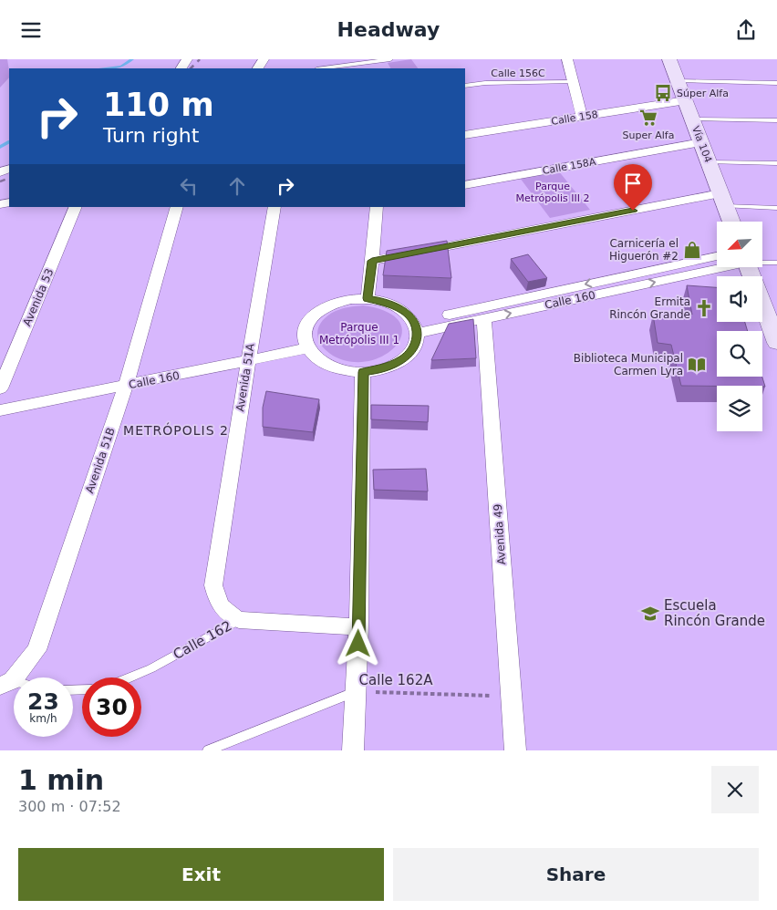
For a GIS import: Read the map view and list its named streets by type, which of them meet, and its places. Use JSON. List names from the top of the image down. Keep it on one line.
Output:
{"streets":{"main road":["Vía 104"],"street":["Calle 158","Calle 158A","Avenida 53","Calle 160","Avenida 51A","Avenida 51B","Avenida 49","Calle 162"],"lane":["Calle 156C","Calle 162A"]},"crossings":[["Calle 158","Vía 104"],["Vía 104","Calle 158A"],["Calle 160","Avenida 51A"],["Calle 160","Avenida 51B"],["Calle 160","Avenida 49"],["Avenida 51A","Calle 162"],["Avenida 49","Calle 162A"]],"districts":["METRÓPOLIS 2"],"parks":["Parque Metrópolis III 2","Parque Metrópolis III 1"],"places":{"bus stop":["Súper Alfa"],"supermarket":["Super Alfa"],"shop":["Carnicería el Higuerón #2"],"church":["Ermita Rincón Grande"],"library":["Biblioteca Municipal Carmen Lyra"],"school or university":["Escuela Rincón Grande"]},"north":"bottom left","page":{"header":"Headway","turn":["110 m","Turn right"],"speed":"23 km/h","limit":"30","heading":["1 min","300 m · 07:52"],"buttons":["Exit","Share"]}}
